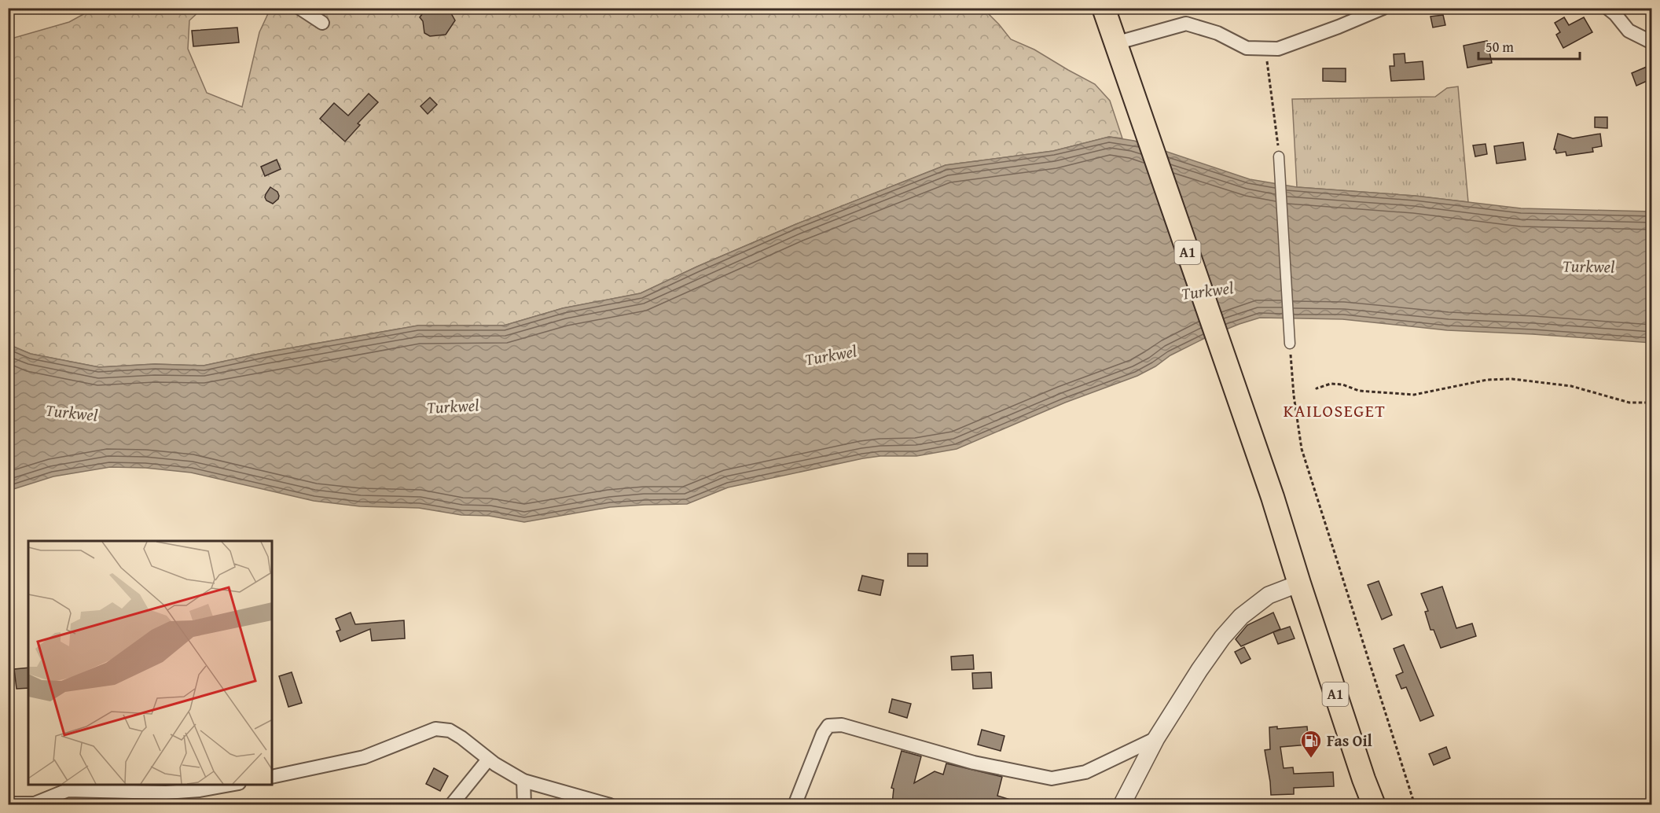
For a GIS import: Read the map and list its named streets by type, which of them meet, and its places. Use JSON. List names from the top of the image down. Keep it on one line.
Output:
{"streets":{"highway":["A1"]},"districts":["KAILOSEGET"],"water":["Turkwel"],"places":{"fuel station":["Fas Oil"]},"scale_bar":"50 m"}
